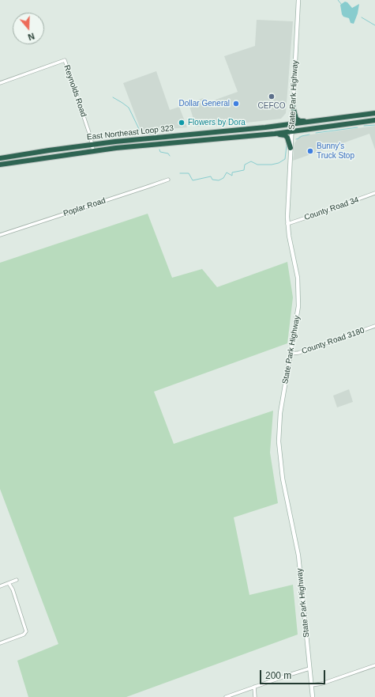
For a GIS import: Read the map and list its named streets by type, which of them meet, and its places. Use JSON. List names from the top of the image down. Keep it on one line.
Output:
{"streets":{"highway":["East Northeast Loop 323"],"main road":["State Park Highway"],"street":["Reynolds Road","Poplar Road","County Road 34","County Road 3180"]},"crossings":[["Reynolds Road","East Northeast Loop 323"],["State Park Highway","East Northeast Loop 323"],["State Park Highway","County Road 34"],["State Park Highway","County Road 3180"]],"places":["CEFCO","Dollar General","Flowers by Dora","Bunny's Truck Stop"],"scale_bar":"200 m","north":"bottom"}
